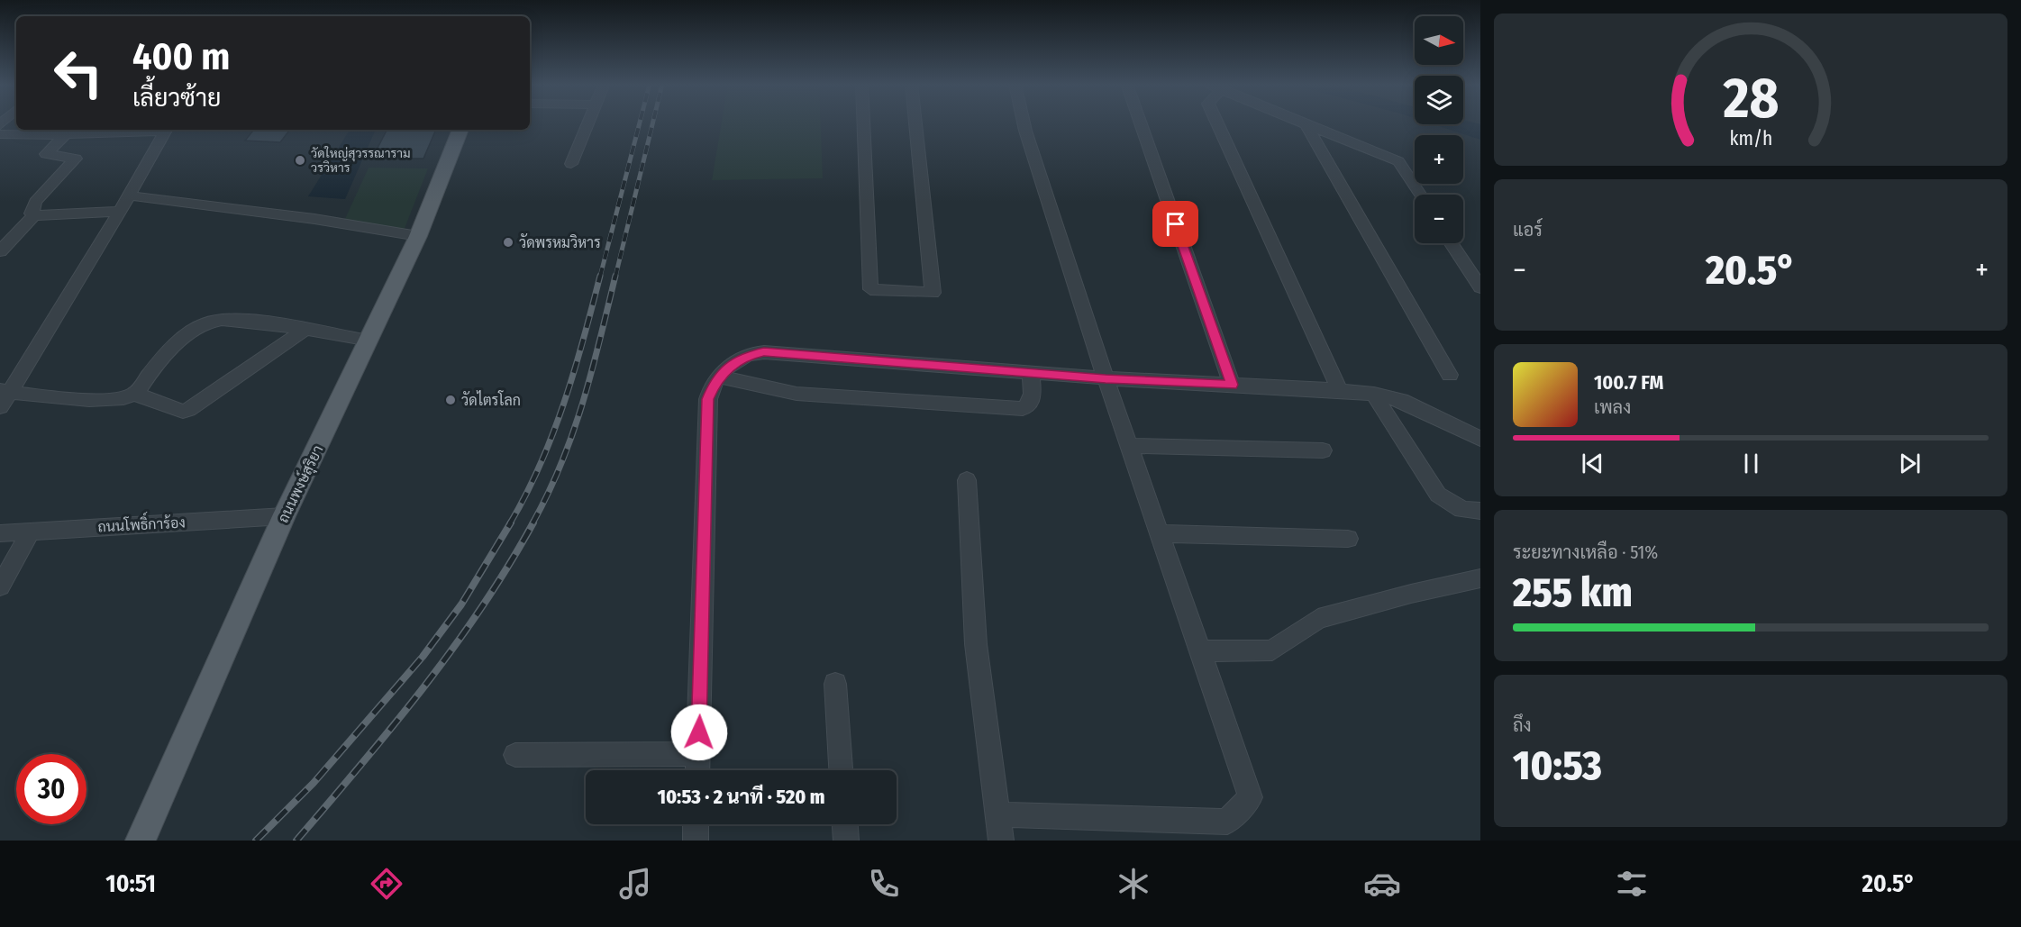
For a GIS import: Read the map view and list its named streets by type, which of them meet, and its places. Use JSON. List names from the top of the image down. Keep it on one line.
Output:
{"streets":{"main road":["ถนนพงษ์สุริยา"],"street":["ถนนโพธิ์การ้อง"]},"crossings":[["ถนนพงษ์สุริยา","ถนนโพธิ์การ้อง"]],"places":["วัดใหญ่สุวรรณาราม วรวิหาร","วัดพรหมวิหาร","วัดไตรโลก"],"north":"right","page":{"map_buttons":["+","−"],"turn":["400 m","เลี้ยวซ้าย"],"tile":["แอร์",["ระยะทางเหลือ · 51%","255 km"],["ถึง","10:53"]],"heat":["−","20.5°","+"],"song":["100.7 FM","เพลง"],"limit":"30","trip":"10:53 · 2 นาที · 520 m","tabs":["10:51","20.5°"],"gauge":["28","km/h"]}}
